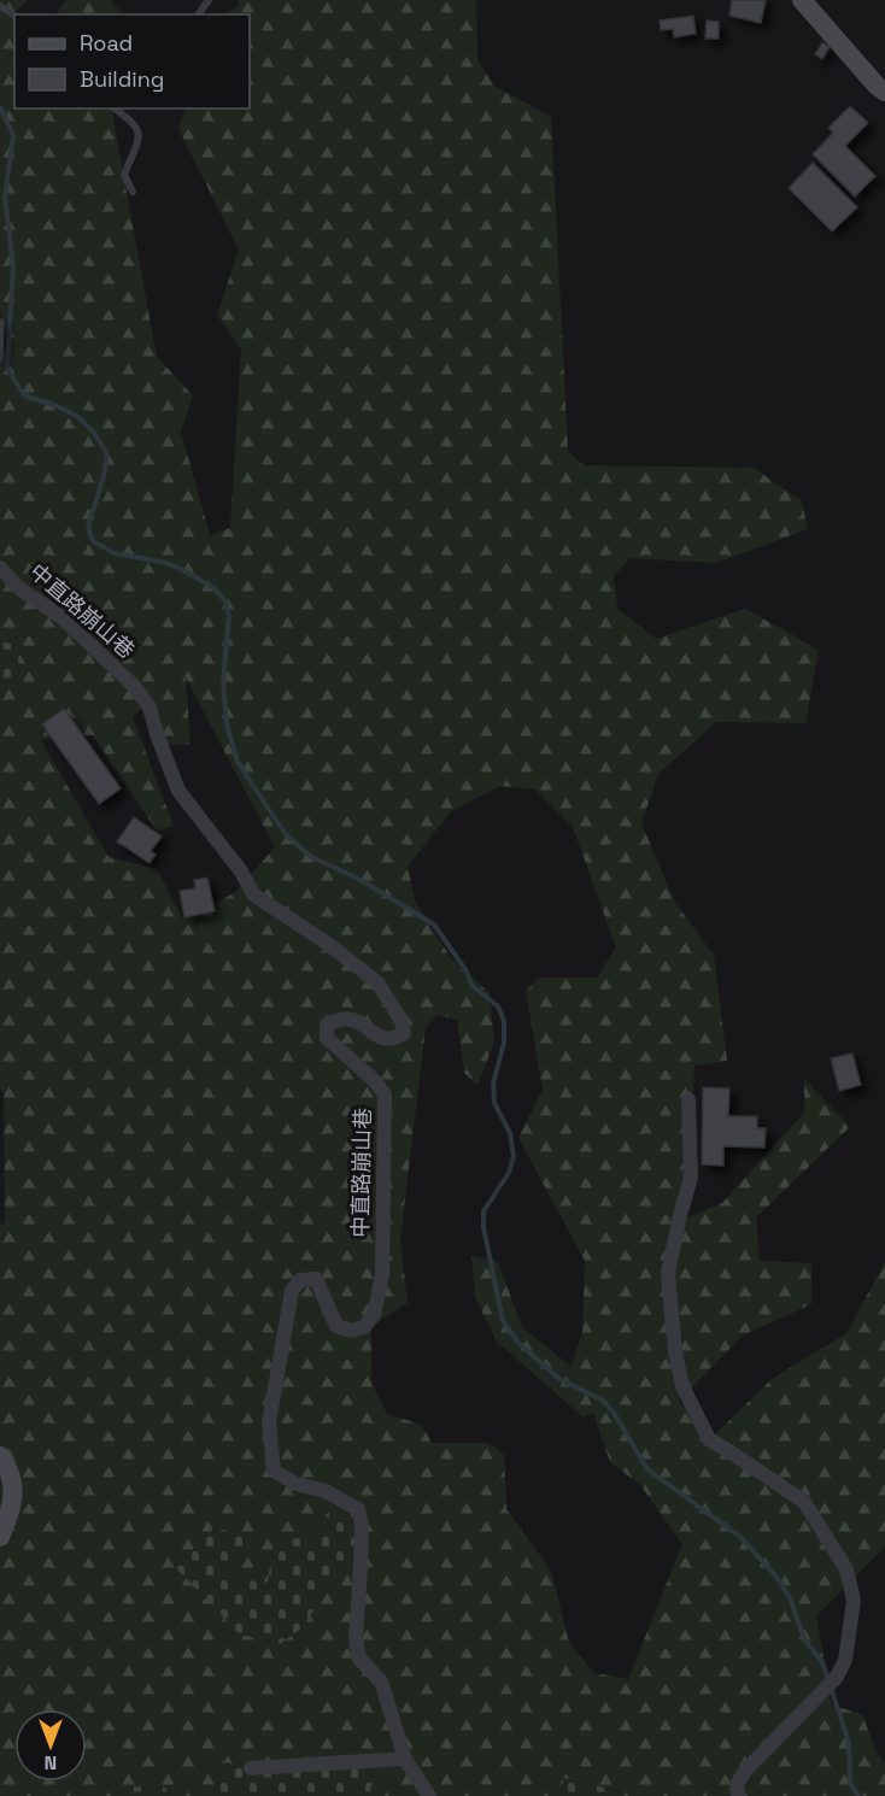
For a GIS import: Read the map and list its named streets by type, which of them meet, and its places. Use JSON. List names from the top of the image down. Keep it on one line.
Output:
{"streets":{"street":["中直路崩山巷"]},"legend":["Road","Building"],"north":"bottom"}
